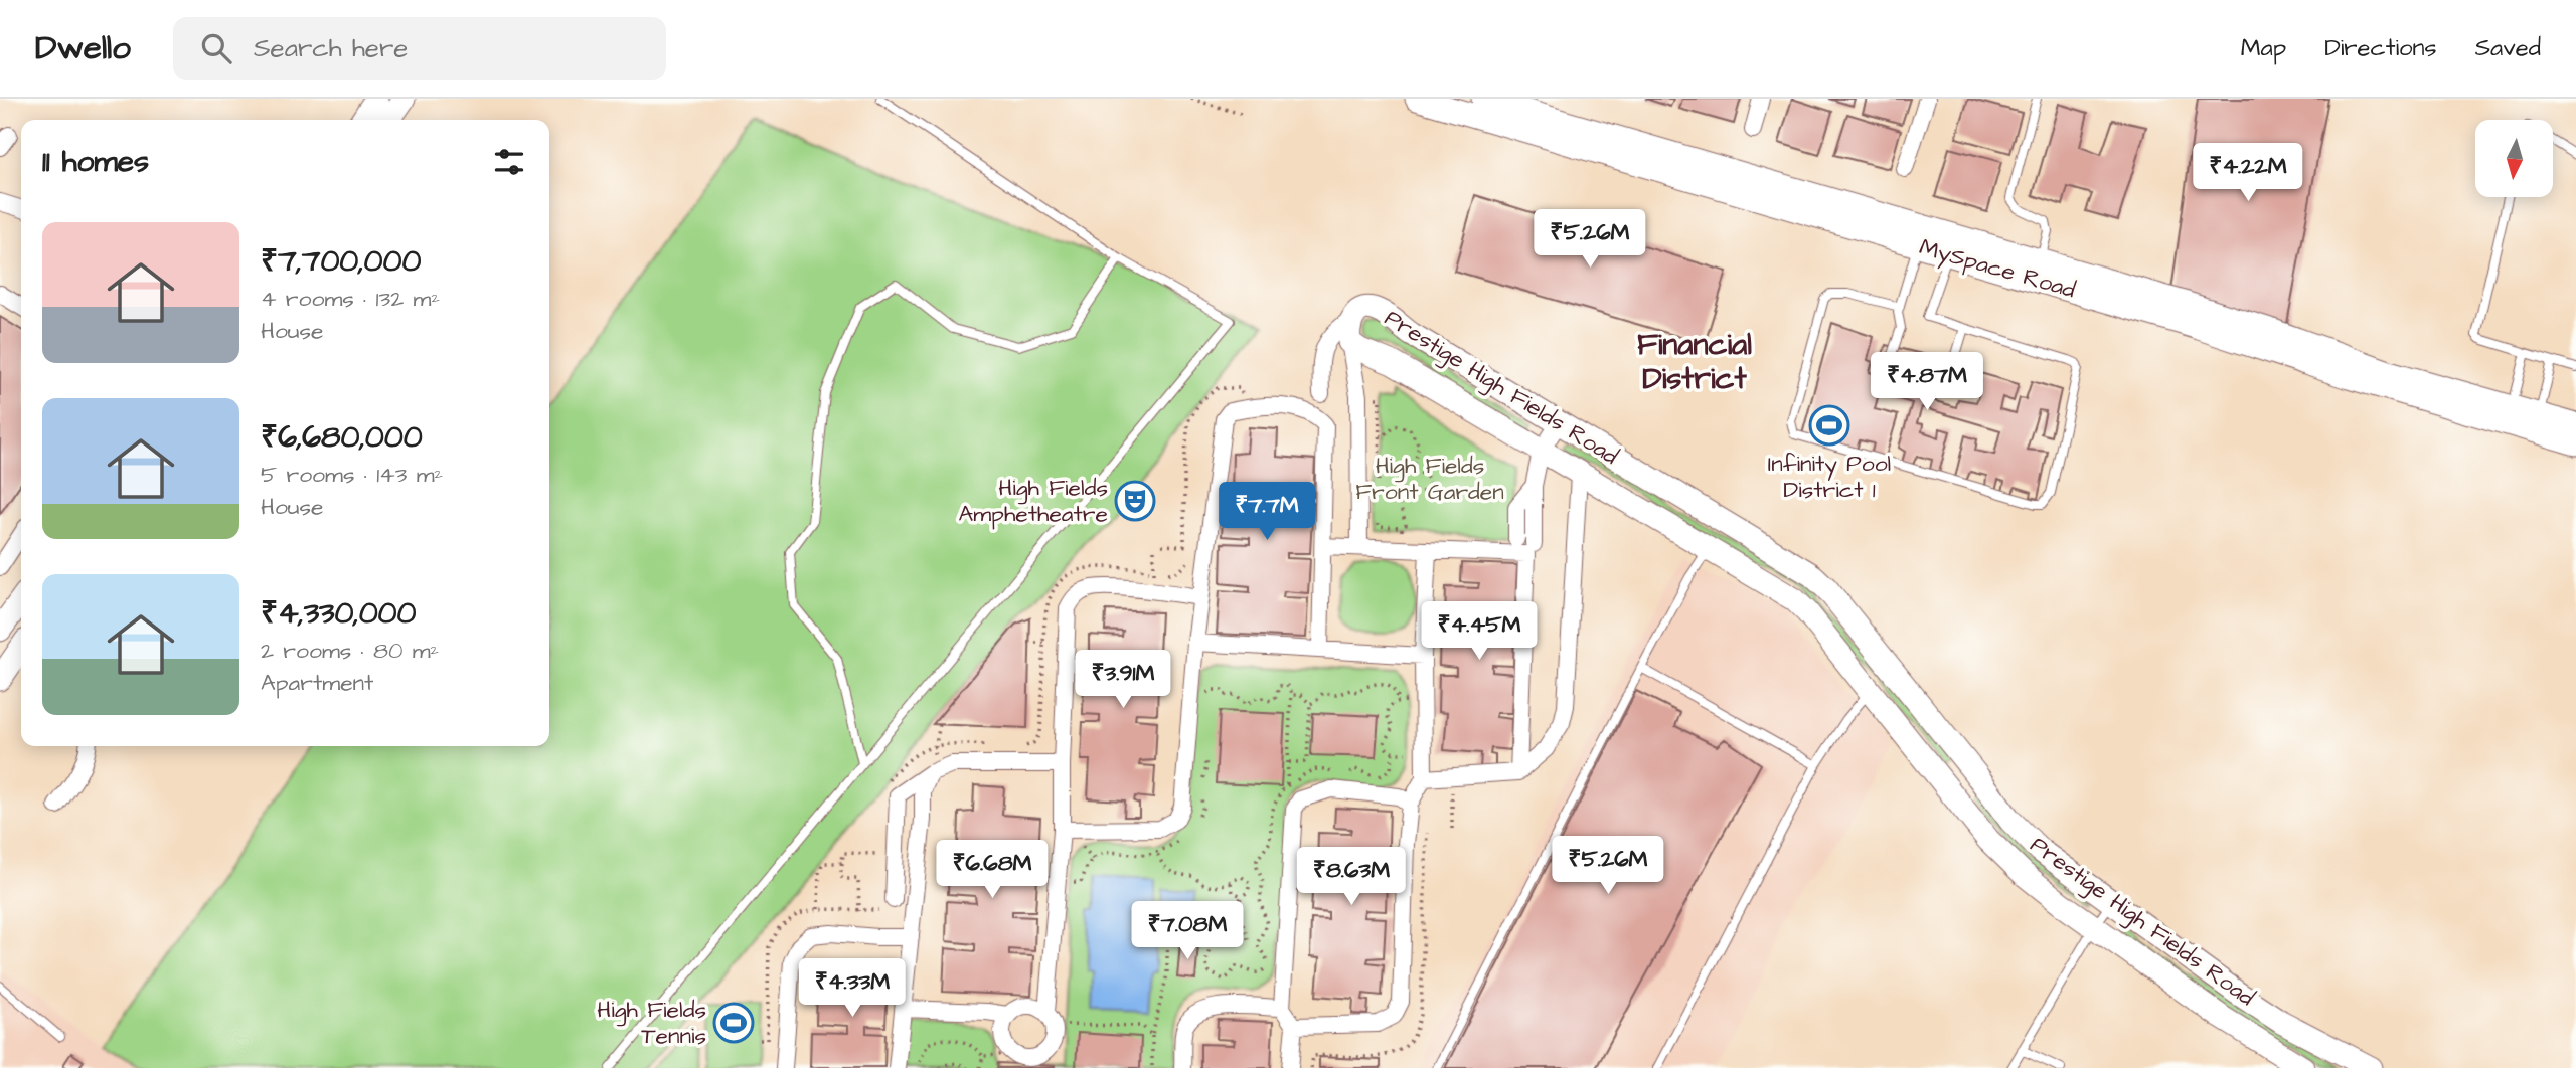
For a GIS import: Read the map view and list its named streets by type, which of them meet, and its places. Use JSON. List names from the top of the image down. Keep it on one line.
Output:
{"streets":{"street":["MySpace Road","Prestige High Fields Road"]},"districts":["Financial District"],"parks":["High Fields Front Garden"],"places":{"sports":["Infinity Pool District 1","High Fields Tennis"],"theatre":["High Fields Amphetheatre"]},"north":"bottom","page":{"header":"Dwello","search":"Search here","nav":["Map","Directions","Saved"],"heading":"11 homes","price":["₹4.22M","₹5.26M","₹4.87M","₹7.7M","₹4.45M","₹3.91M","₹5.26M","₹6.68M","₹8.63M","₹7.08M","₹4.33M"],"list":[{"name":"₹7,700,000","note":"4 rooms · 132 m² · House"},{"name":"₹6,680,000","note":"5 rooms · 143 m² · House"},{"name":"₹4,330,000","note":"2 rooms · 80 m² · Apartment"}]}}
